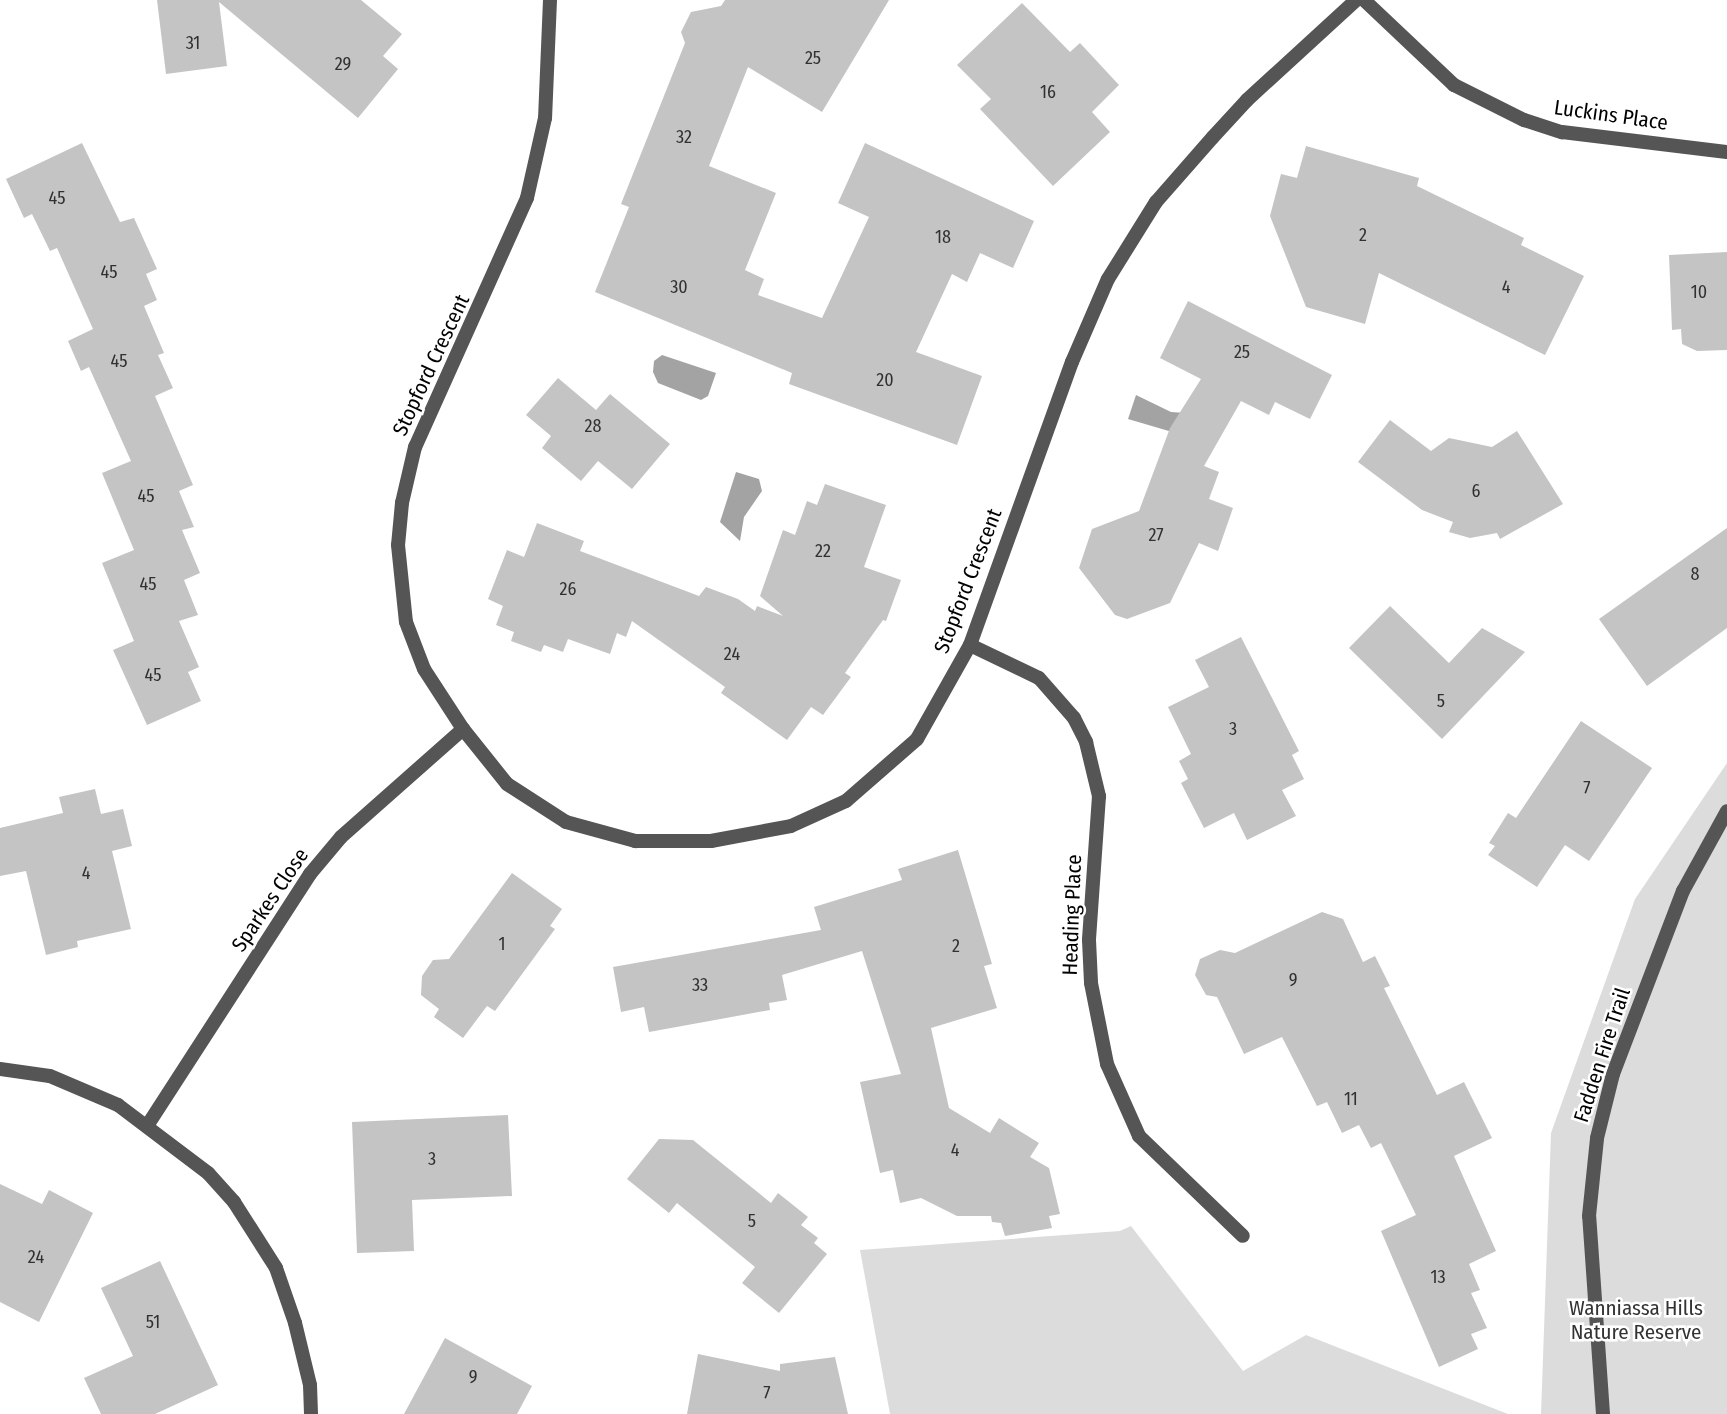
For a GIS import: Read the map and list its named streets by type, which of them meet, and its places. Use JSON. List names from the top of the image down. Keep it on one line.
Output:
{"streets":{"street":["Luckins Place","Stopford Crescent","Sparkes Close","Heading Place","Fadden Fire Trail"]},"crossings":[["Stopford Crescent","Sparkes Close"],["Stopford Crescent","Heading Place"]],"parks":["Wanniassa Hills Nature Reserve"],"house_numbers":["31","25","29","16","32","45","2","18","45","30","4","10","25","45","20","28","6","45","27","22","8","45","26","24","45","5","3","7","4","1","2","9","33","11","4","3","5","24","13","51","9","7"]}
